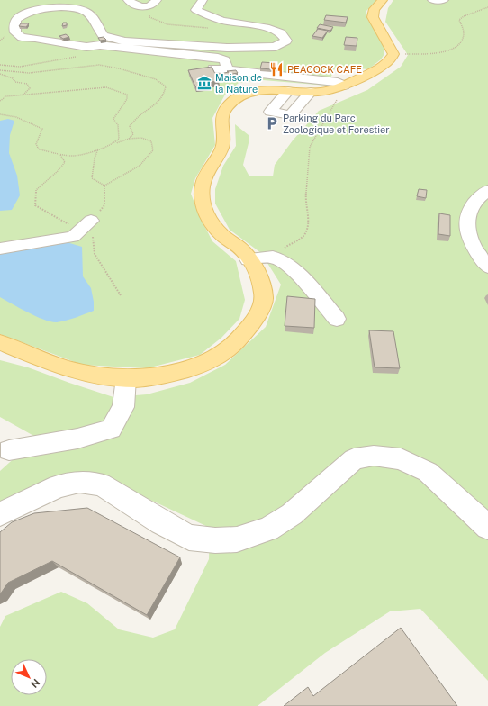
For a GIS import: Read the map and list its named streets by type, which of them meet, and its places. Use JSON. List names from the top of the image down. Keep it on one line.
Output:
{"places":{"restaurant":["PEACOCK CAFE"],"museum":["Maison de la Nature"],"parking":["Parking du Parc Zoologique et Forestier"]},"north":"bottom right"}
